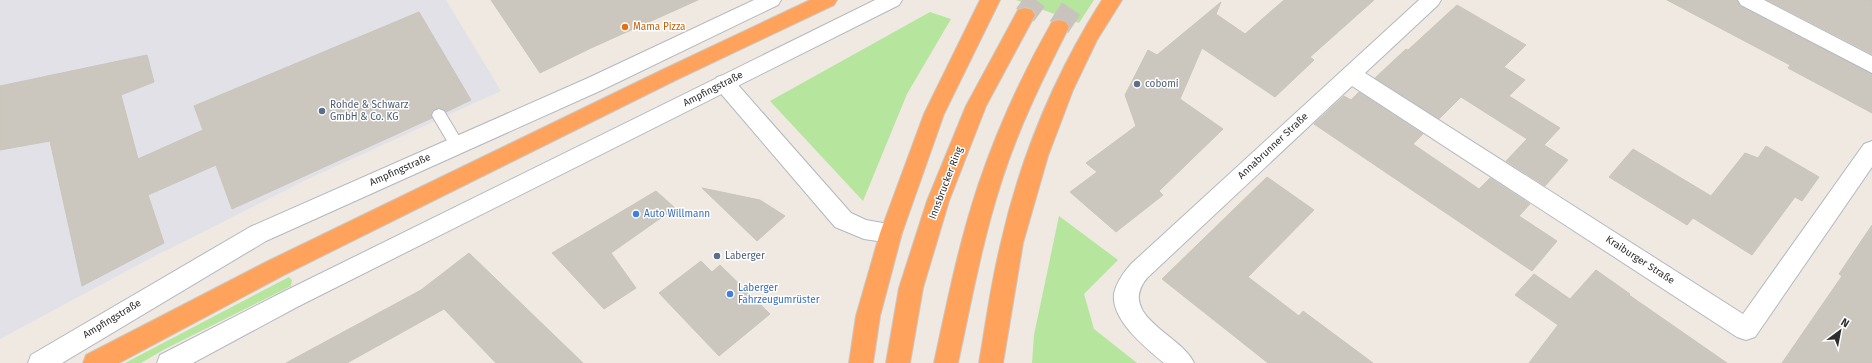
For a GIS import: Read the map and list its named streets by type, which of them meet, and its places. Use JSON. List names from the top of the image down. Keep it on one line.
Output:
{"streets":{"highway":["Innsbrucker Ring"],"street":["Ampfingstraße","Annabrunner Straße","Kraiburger Straße"]},"crossings":[["Annabrunner Straße","Kraiburger Straße"]],"places":["Mama Pizza","cobomi","Rohde & Schwarz GmbH & Co. KG","Auto Willmann","Laberger","Laberger Fahrzeugumrüster"],"north":"top right"}
